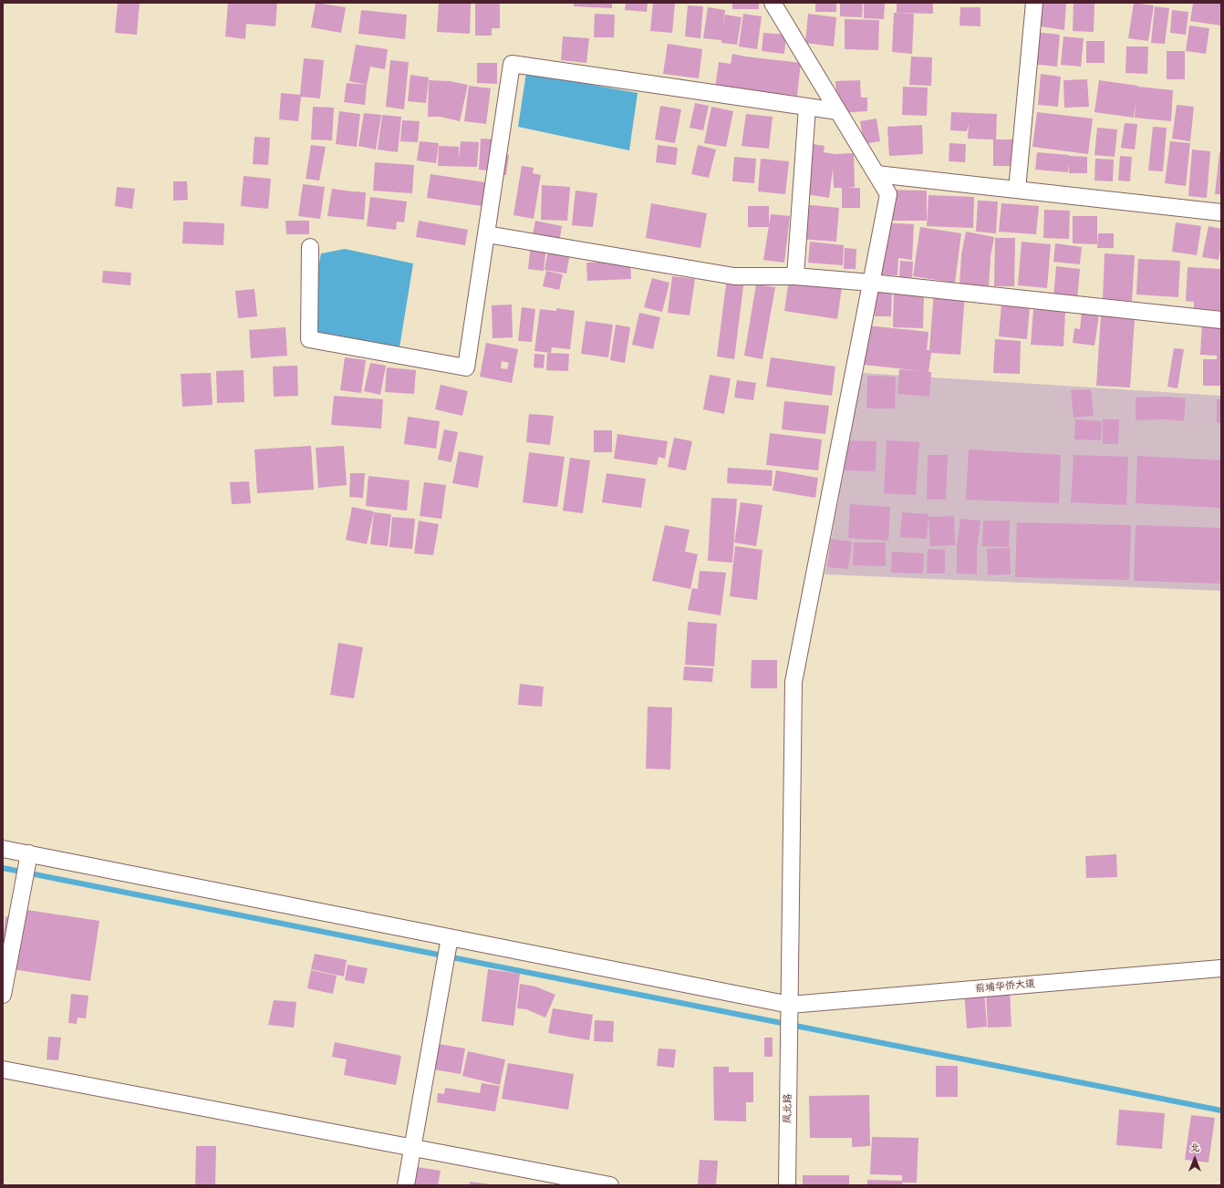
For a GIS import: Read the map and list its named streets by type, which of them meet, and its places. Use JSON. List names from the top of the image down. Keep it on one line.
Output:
{"streets":{"street":["前埔华侨大道","凤北路"]},"crossings":[["前埔华侨大道","凤北路"]],"north":"top"}
